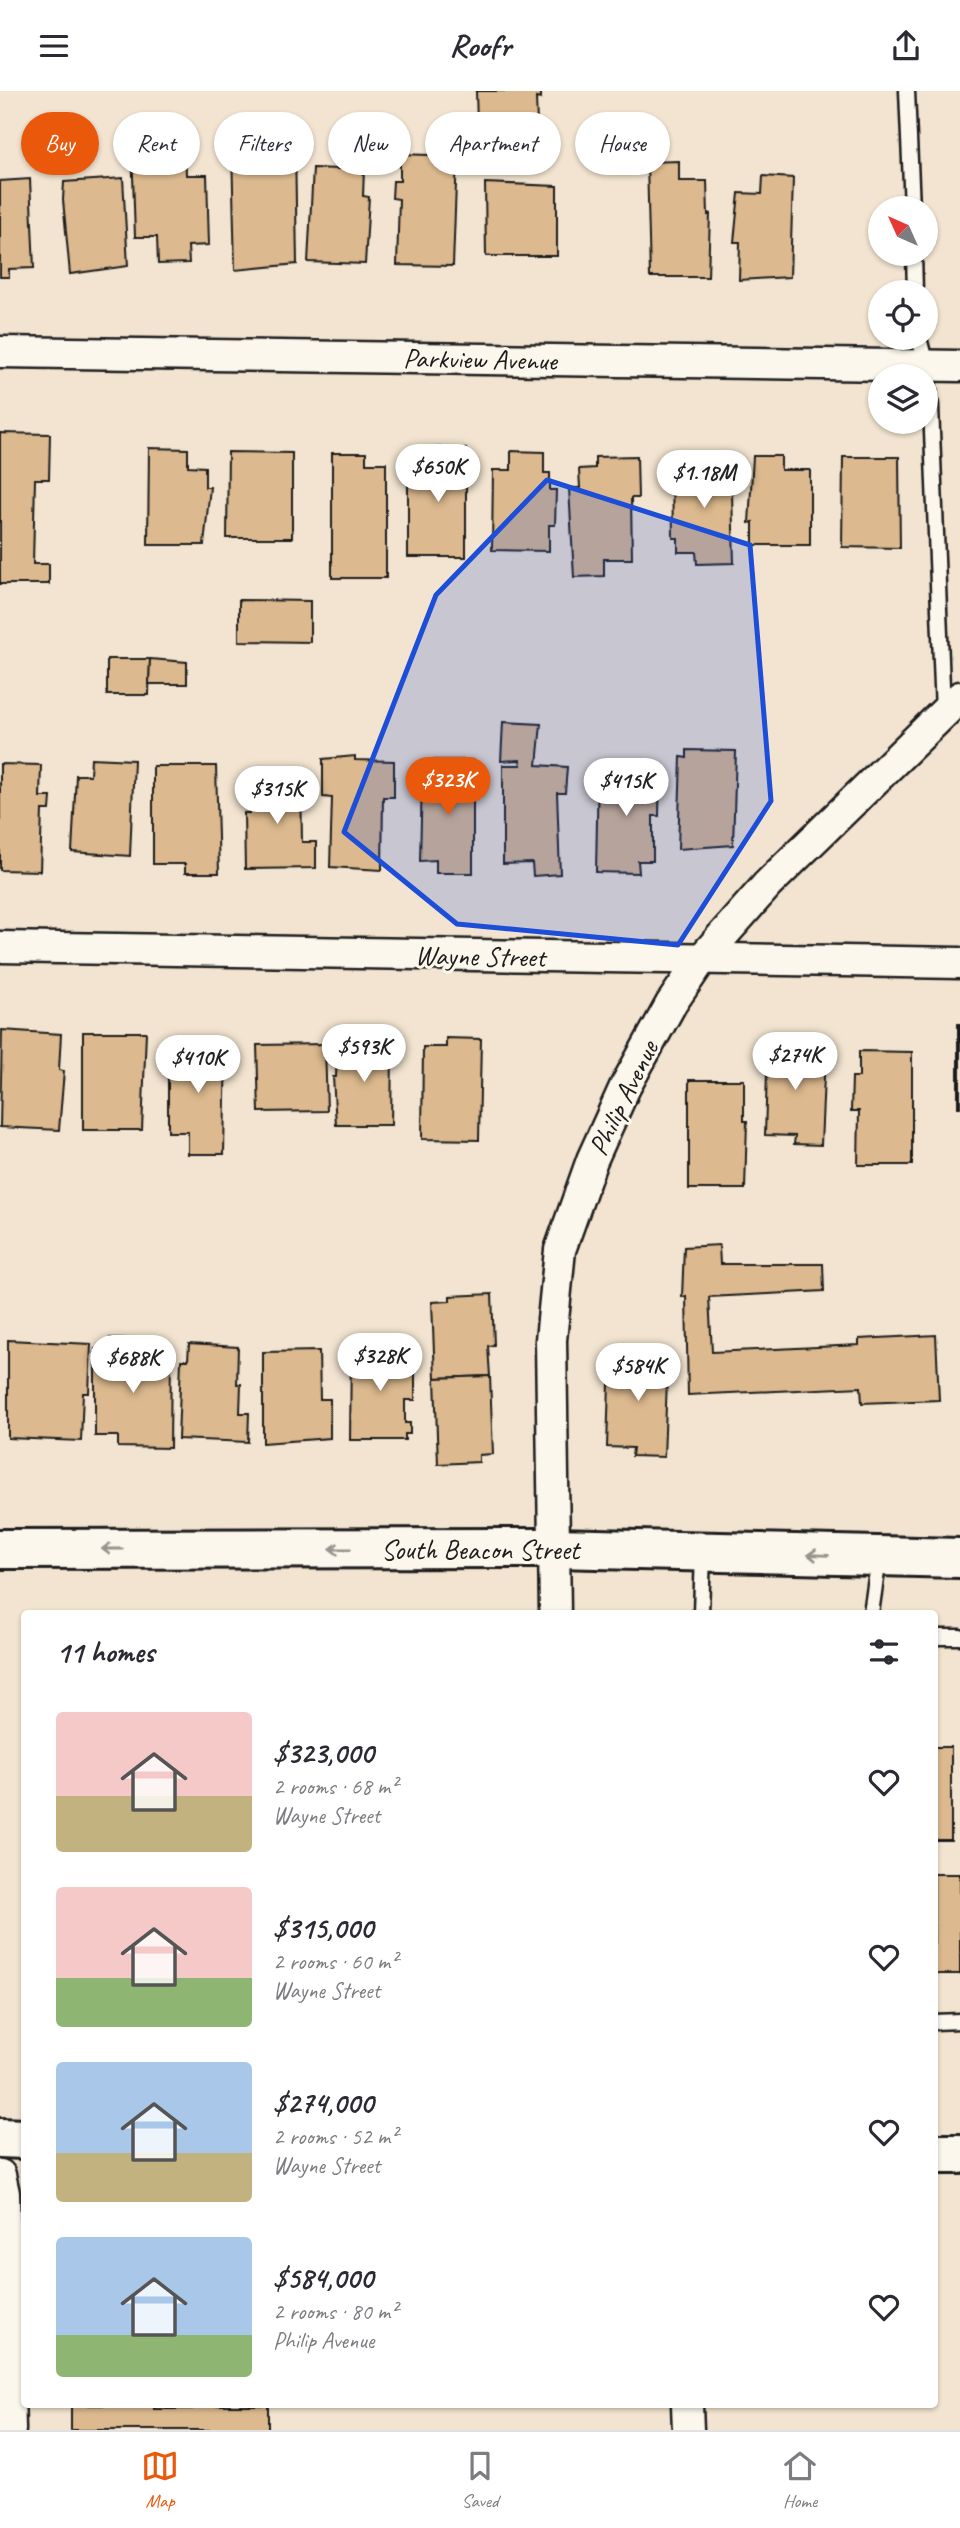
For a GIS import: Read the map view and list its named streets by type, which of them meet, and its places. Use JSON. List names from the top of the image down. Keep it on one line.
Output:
{"streets":{"street":["Parkview Avenue","Wayne Street","Philip Avenue","South Beacon Street"]},"crossings":[["Wayne Street","Philip Avenue"],["Philip Avenue","South Beacon Street"]],"one_way":["South Beacon Street"],"north":"top left","page":{"header":"Roofr","chip":["Buy","Rent","Filters","New","Apartment","House"],"price":["$650K","$1.18M","$323K","$415K","$315K","$593K","$274K","$410K","$328K","$688K","$584K"],"heading":"11 homes","list":[{"name":"$323,000","note":"2 rooms · 68 m² · Wayne Street"},{"name":"$315,000","note":"2 rooms · 60 m² · Wayne Street"},{"name":"$274,000","note":"2 rooms · 52 m² · Wayne Street"},{"name":"$584,000","note":"2 rooms · 80 m² · Philip Avenue"}],"tabs":["Map","Saved","Home"]}}
